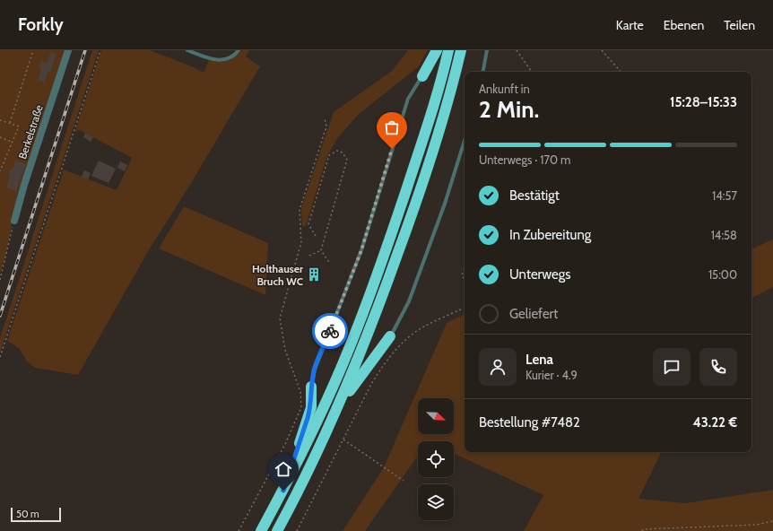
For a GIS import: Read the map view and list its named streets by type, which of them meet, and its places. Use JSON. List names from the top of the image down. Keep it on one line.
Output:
{"streets":{"street":["Berkelstraße"]},"places":{"building":["Holthauser Bruch WC"]},"scale_bar":"50 m","north":"bottom right","page":{"header":"Forkly","nav":["Karte","Ebenen","Teilen"],"heading":["2 Min.","Ankunft in","15:28–15:33"],"panel":["Lena","Kurier · 4.9","Bestellung #7482","43.22 €"],"bar":"Unterwegs · 170 m","list":[["Bestätigt","14:57"],["In Zubereitung","14:58"],["Unterwegs","15:00"],"Geliefert"],"scale":"50 m"}}
